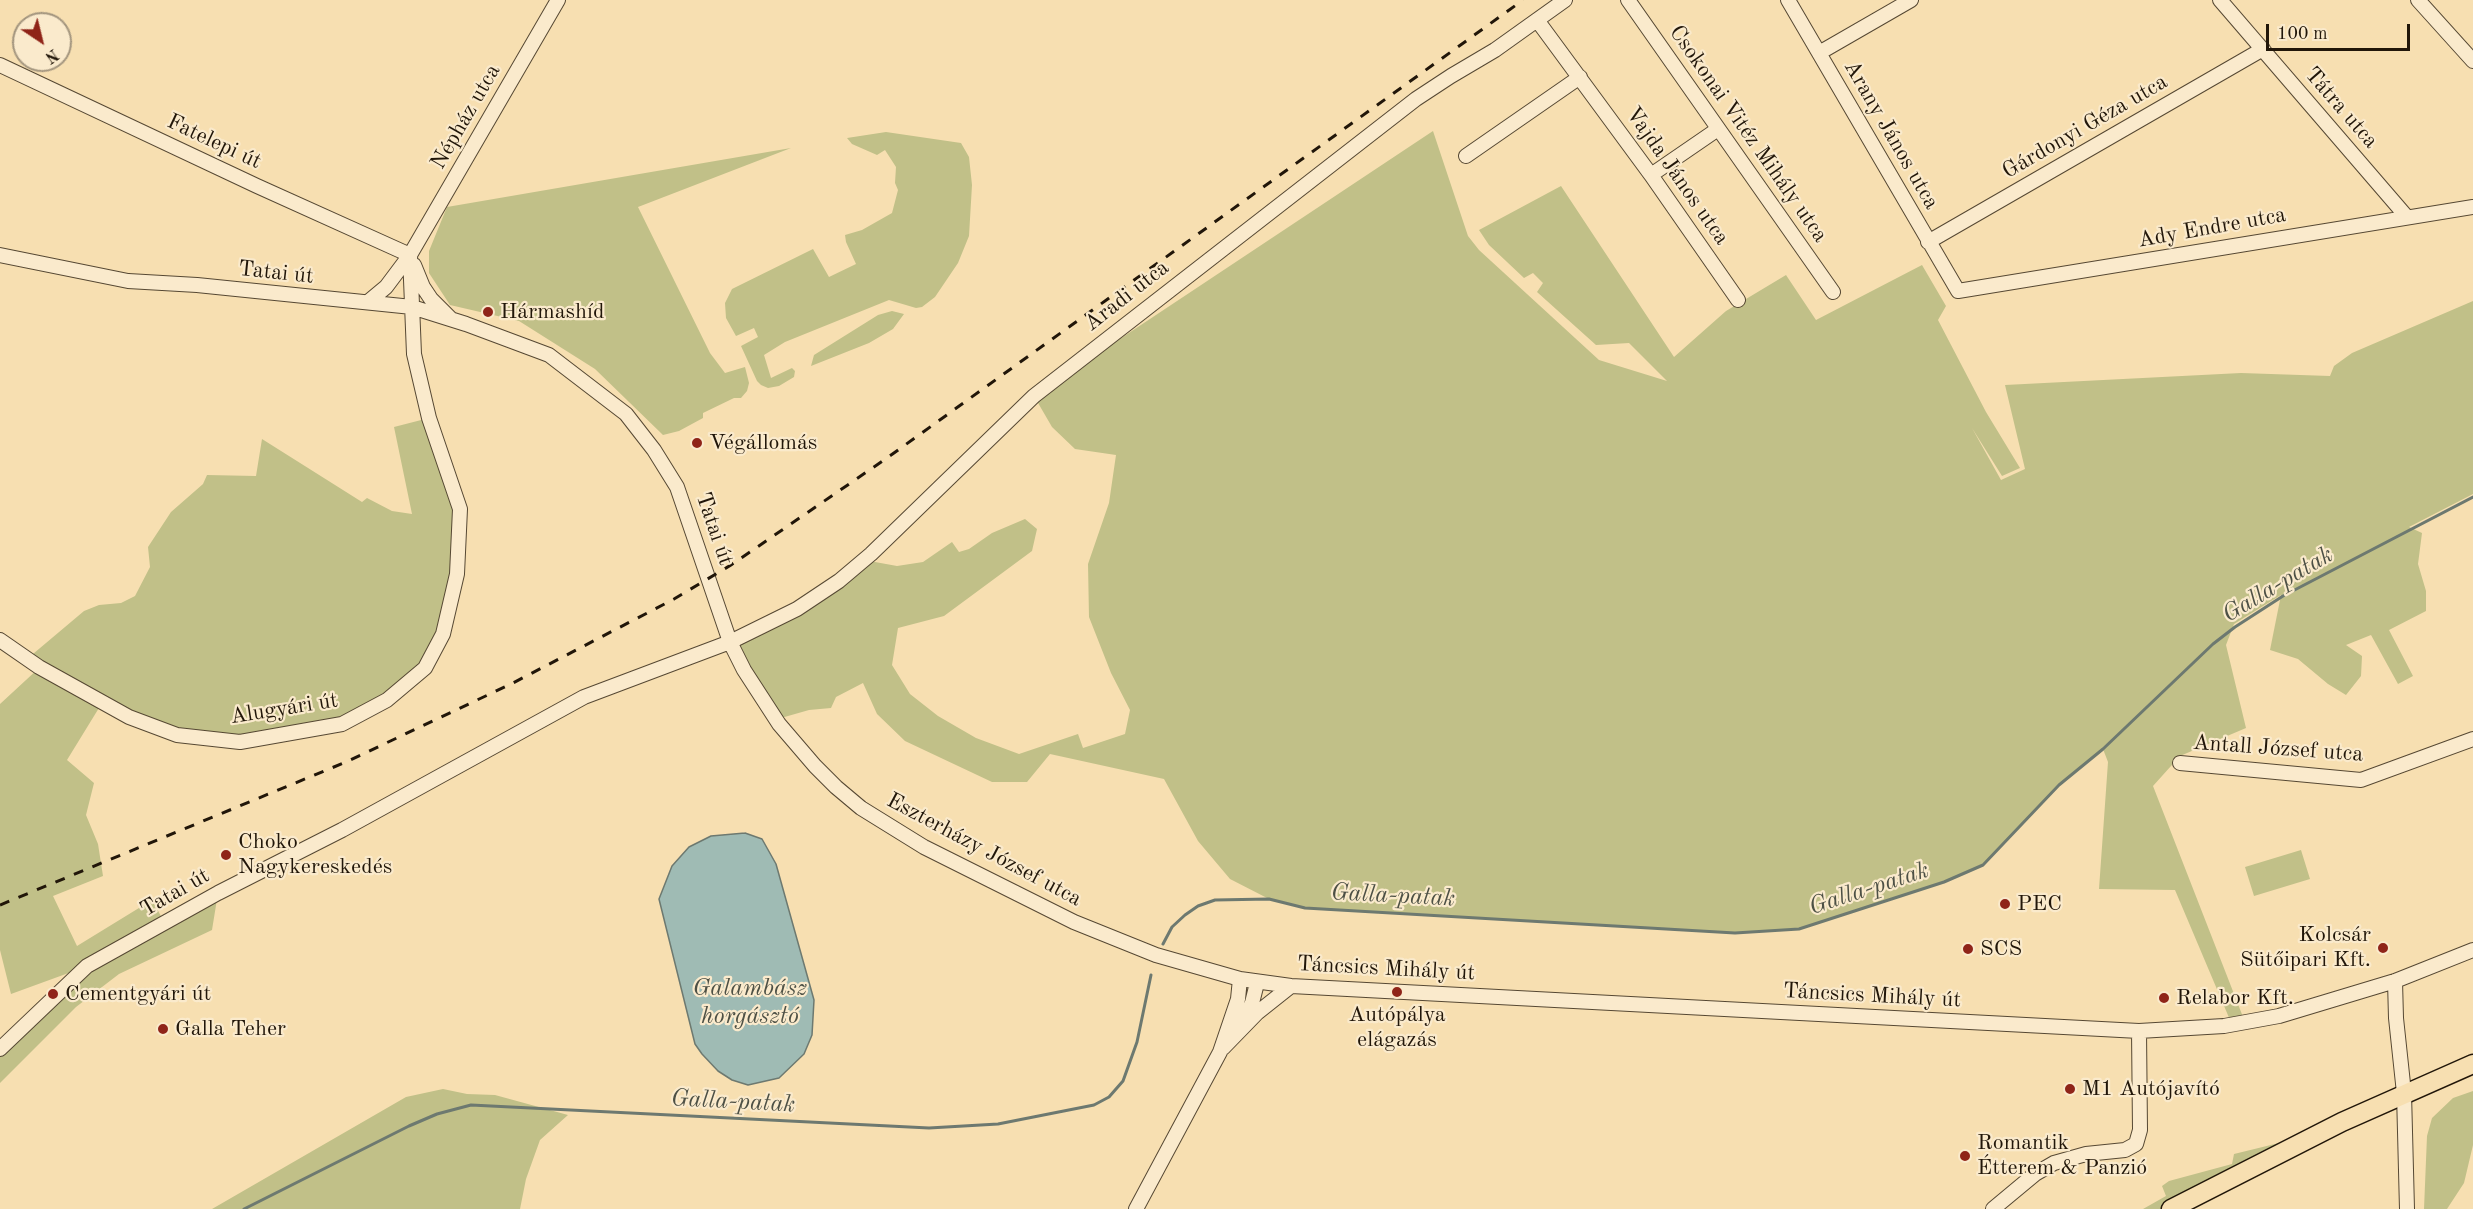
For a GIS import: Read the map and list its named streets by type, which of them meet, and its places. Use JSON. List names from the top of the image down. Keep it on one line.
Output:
{"streets":{"street":["Tátra utca","Népház utca","Gárdonyi Géza utca","Csokonai Vitéz Mihály utca","Arany János utca","Fatelepi út","Vajda János utca","Ady Endre utca","Tatai út","Aradi utca","Alugyári út","Antall József utca","Eszterházy József utca","Táncsics Mihály út"]},"crossings":[["Tátra utca","Gárdonyi Géza utca"],["Tátra utca","Ady Endre utca"],["Népház utca","Fatelepi út"],["Népház utca","Tatai út"],["Gárdonyi Géza utca","Arany János utca"],["Arany János utca","Ady Endre utca"],["Vajda János utca","Aradi utca"],["Tatai út","Aradi utca"],["Tatai út","Alugyári út"],["Tatai út","Eszterházy József utca"],["Aradi utca","Eszterházy József utca"],["Eszterházy József utca","Táncsics Mihály út"]],"water":["Galla-patak","Galambász horgásztó"],"places":["Hármashíd","Végállomás","Choko Nagykereskedés","PEC","Kolcsár Sütőipari Kft.","SCS","Autópálya elágazás","Cementgyári út","Relabor Kft.","Galla Teher","M1 Autójavító","Romantik Étterem & Panzió"],"scale_bar":"100 m","north":"bottom right"}
